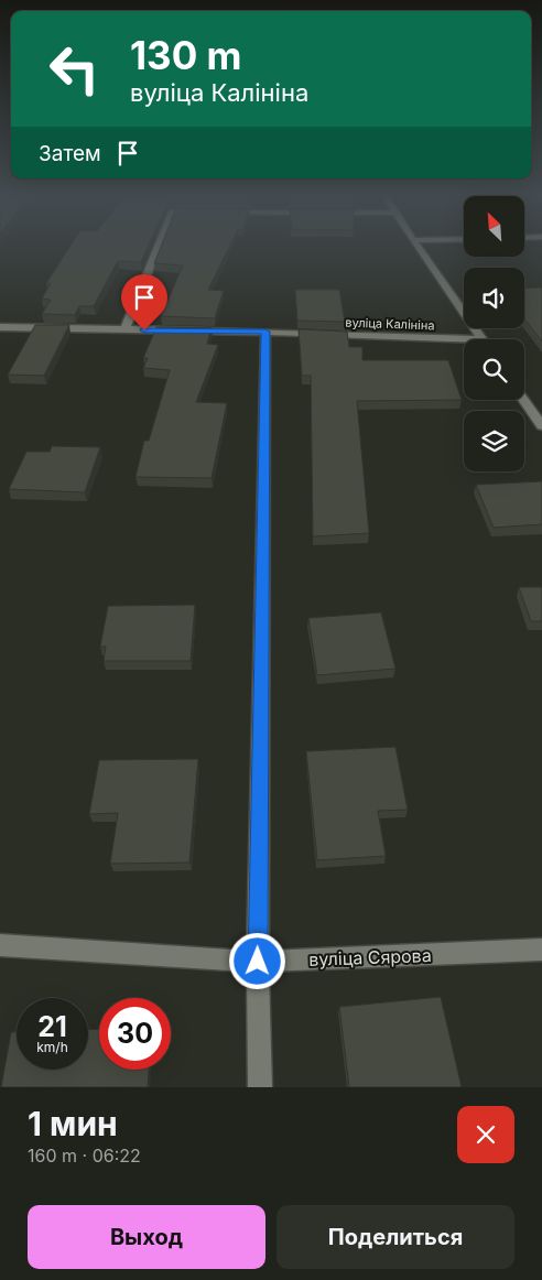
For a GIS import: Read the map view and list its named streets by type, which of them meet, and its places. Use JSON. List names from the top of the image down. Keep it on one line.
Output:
{"streets":{"street":["вуліца Калініна","вуліца Сярова"]},"north":"top left","page":{"turn":["130 m","вуліца Калініна"],"then":"Затем","speed":"21 km/h","limit":"30","heading":["1 мин","160 m · 06:22"],"buttons":["Выход","Поделиться"]}}
